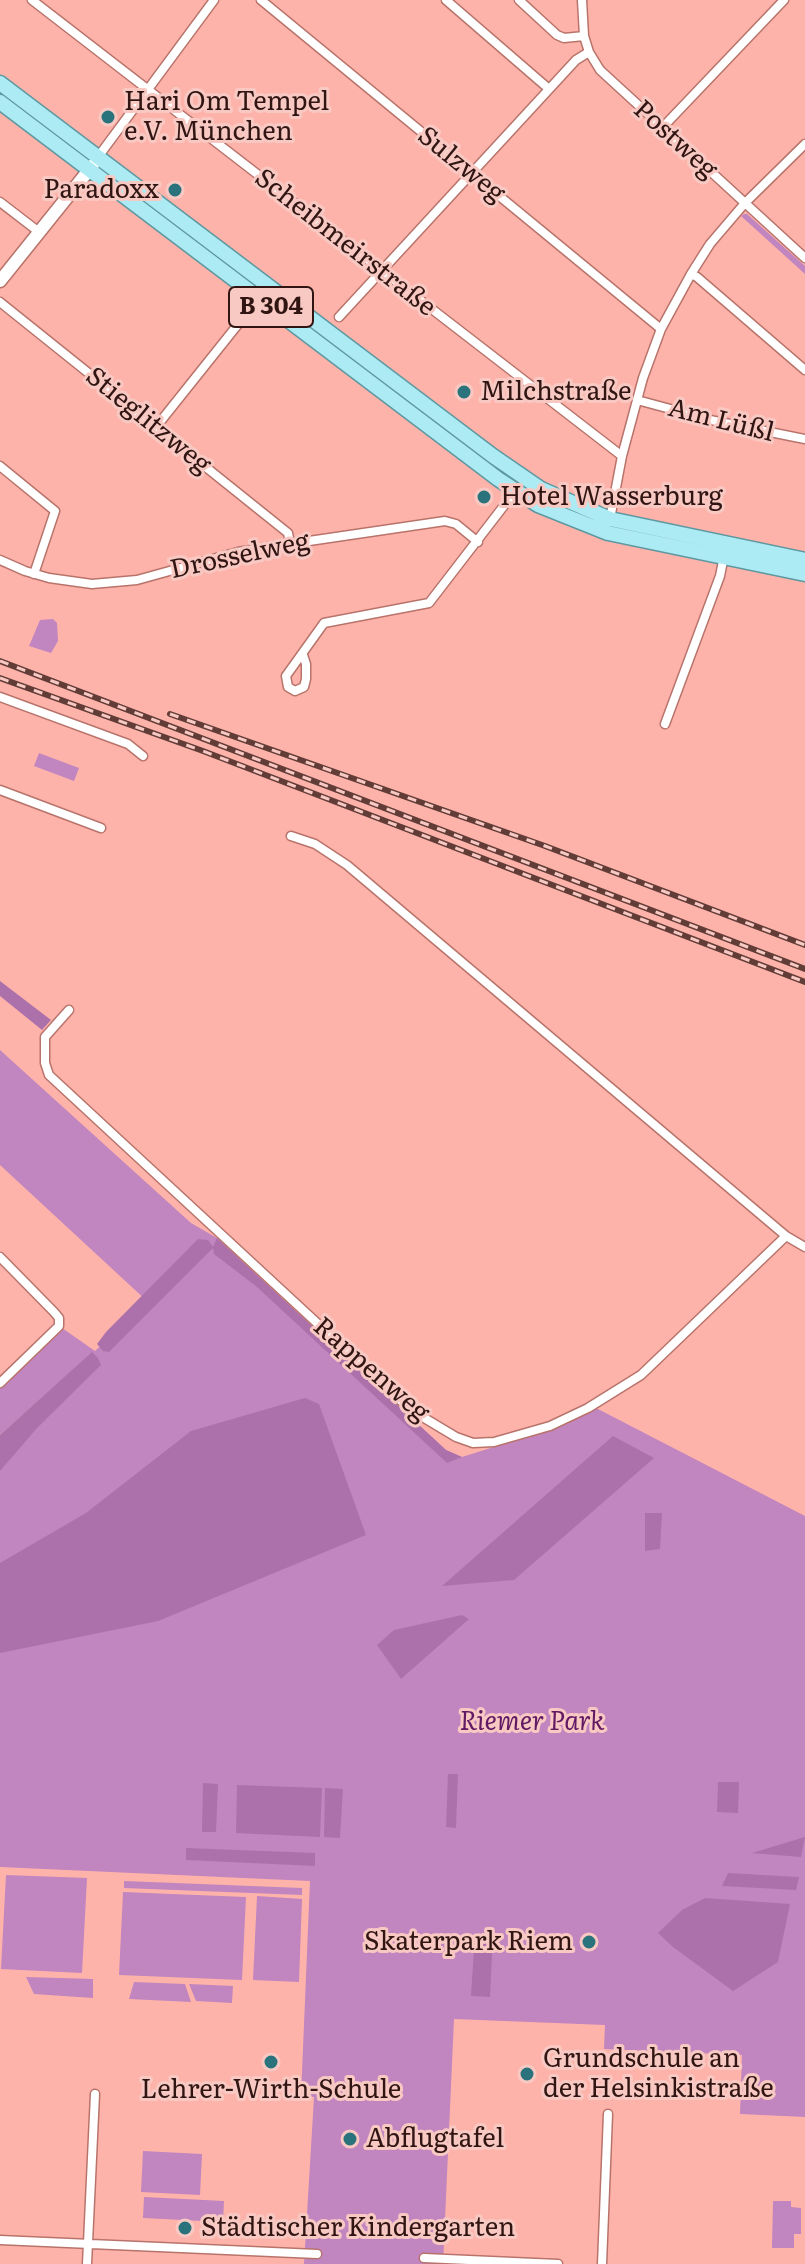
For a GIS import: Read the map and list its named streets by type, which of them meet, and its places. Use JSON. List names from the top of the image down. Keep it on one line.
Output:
{"streets":{"main road":["B 304"],"street":["Postweg","Sulzweg","Scheibmeirstraße","Stieglitzweg","Am Lüßl","Drosselweg","Rappenweg"]},"crossings":[["Stieglitzweg","Drosselweg"]],"parks":["Riemer Park"],"places":["Hari Om Tempel e.V. München","Paradoxx","Milchstraße","Hotel Wasserburg","Skaterpark Riem","Lehrer-Wirth-Schule","Grundschule an der Helsinkistraße","Abflugtafel","Städtischer Kindergarten"]}
